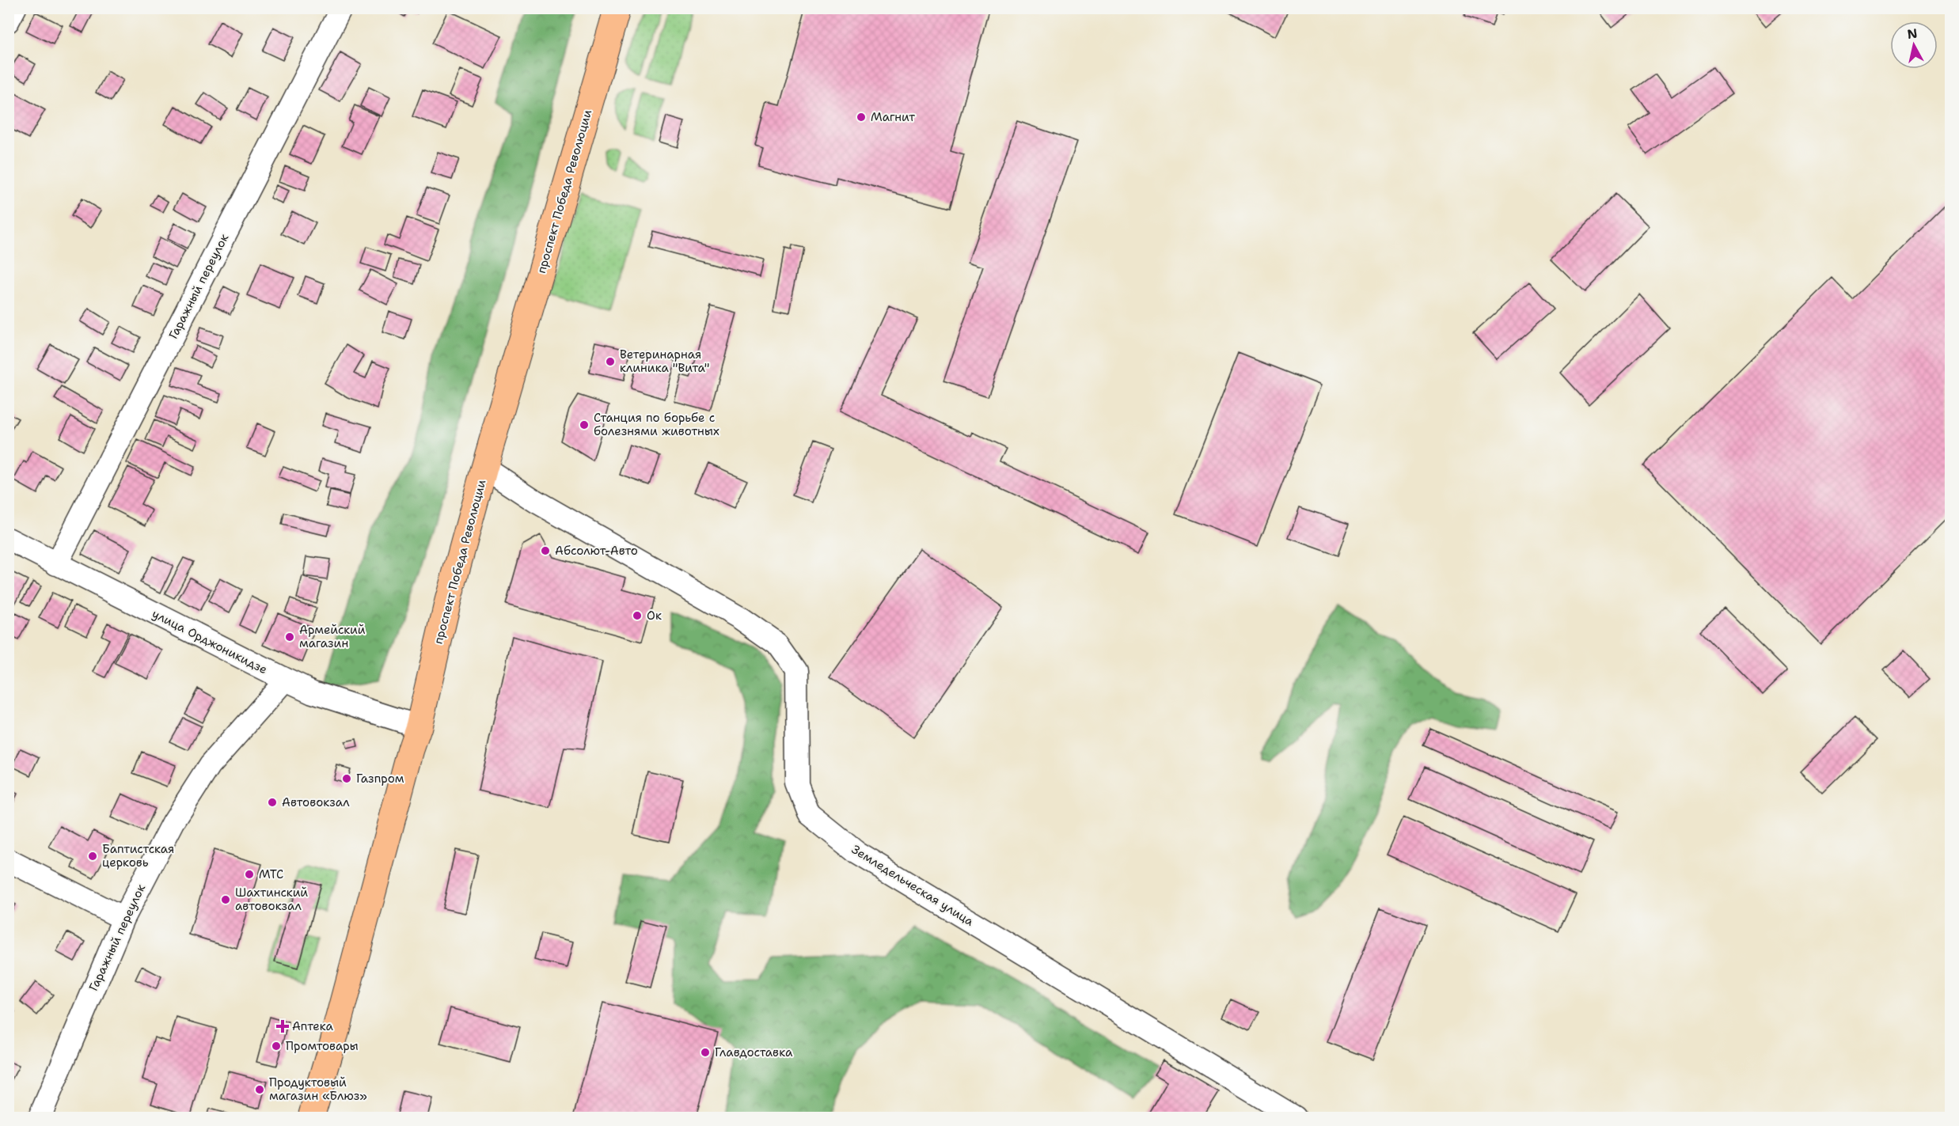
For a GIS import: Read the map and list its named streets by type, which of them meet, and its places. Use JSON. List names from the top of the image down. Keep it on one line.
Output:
{"streets":{"main road":["проспект Победа Революции"],"street":["Гаражный переулок","улица Орджоникидзе","Земледельческая улица"]},"crossings":[["проспект Победа Революции","улица Орджоникидзе"],["проспект Победа Революции","Земледельческая улица"],["Гаражный переулок","улица Орджоникидзе"]],"places":{"other":["Магнит","Ветеринарная клиника \"Вита\"","Станция по борьбе с болезнями животных","Абсолют-Авто","Ок","Армейский магазин","Газпром","Автовокзал","Баптистская церковь","МТС","Шахтинский автовокзал","Промтовары","Главдоставка","Продуктовый магазин «Блюз»"],"health":["Аптека"]},"north":"top"}
